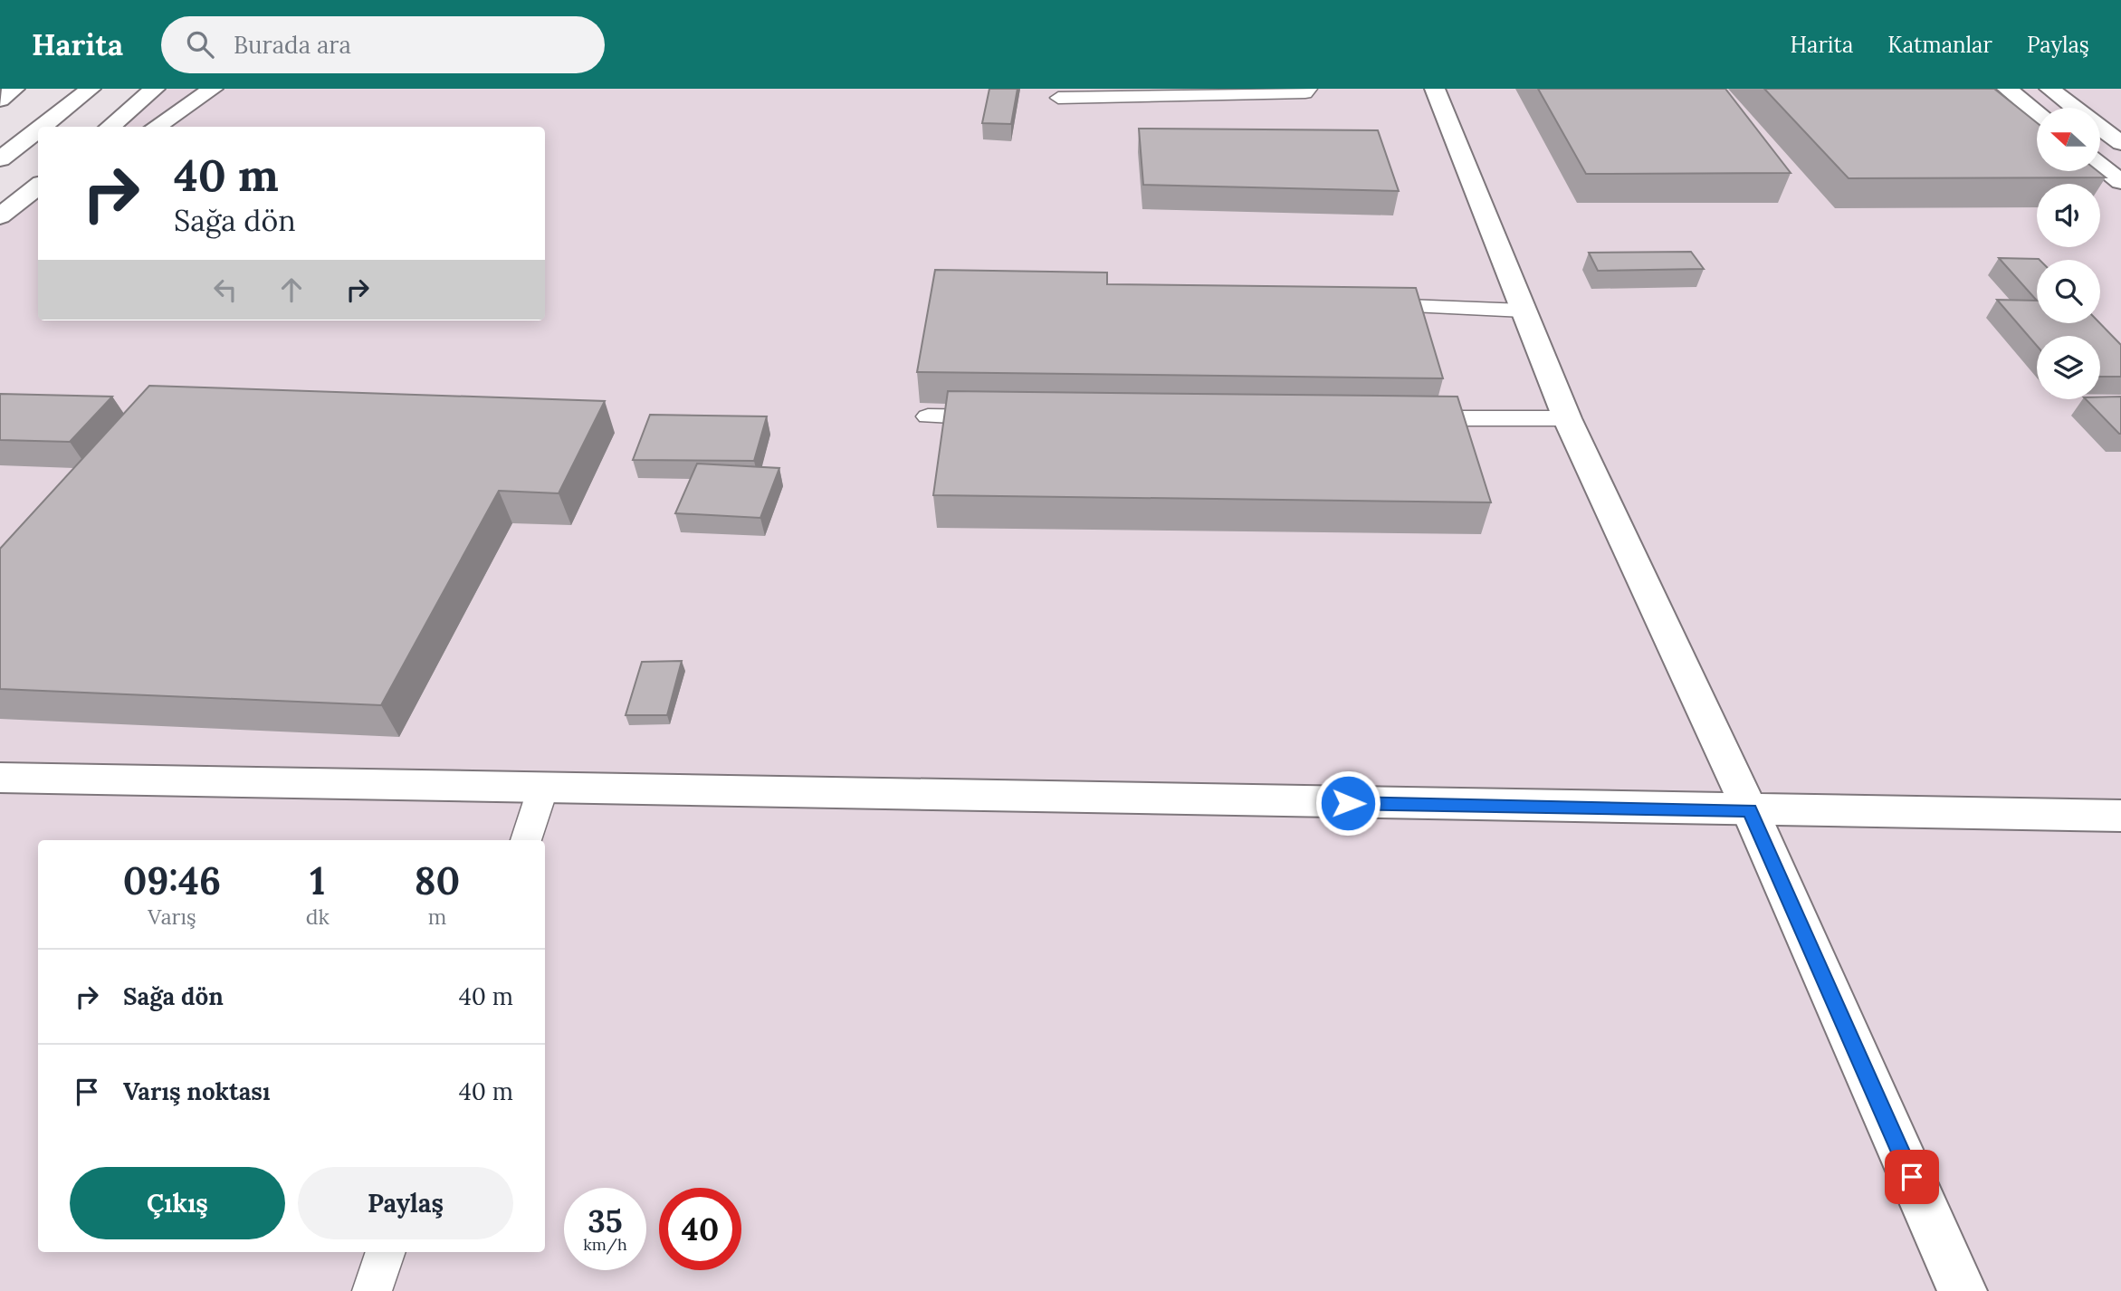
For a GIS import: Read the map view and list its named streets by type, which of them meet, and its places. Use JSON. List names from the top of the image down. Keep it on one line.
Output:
{"north":"left","page":{"header":"Harita","search":"Burada ara","nav":["Harita","Katmanlar","Paylaş"],"turn":["40 m","Sağa dön"],"eta":["09:46","Varış","1","dk","80","m"],"list":[{"name":"Sağa dön","value":"40 m"},{"name":"Varış noktası","value":"40 m"}],"buttons":["Çıkış","Paylaş"],"speed":"35 km/h","limit":"40"}}
